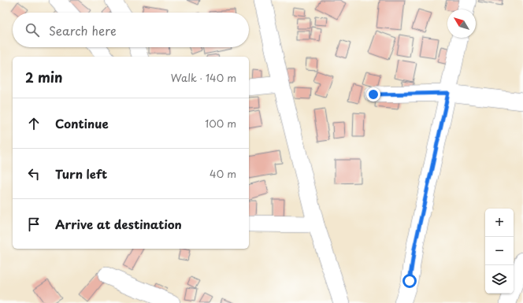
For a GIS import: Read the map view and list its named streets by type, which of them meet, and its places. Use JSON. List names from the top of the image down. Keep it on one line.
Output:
{"north":"top left","page":{"search":"Search here","heading":["2 min","Walk · 140 m"],"list":[["Continue","100 m"],["Turn left","40 m"],"Arrive at destination"],"map_buttons":["+","−"]}}
